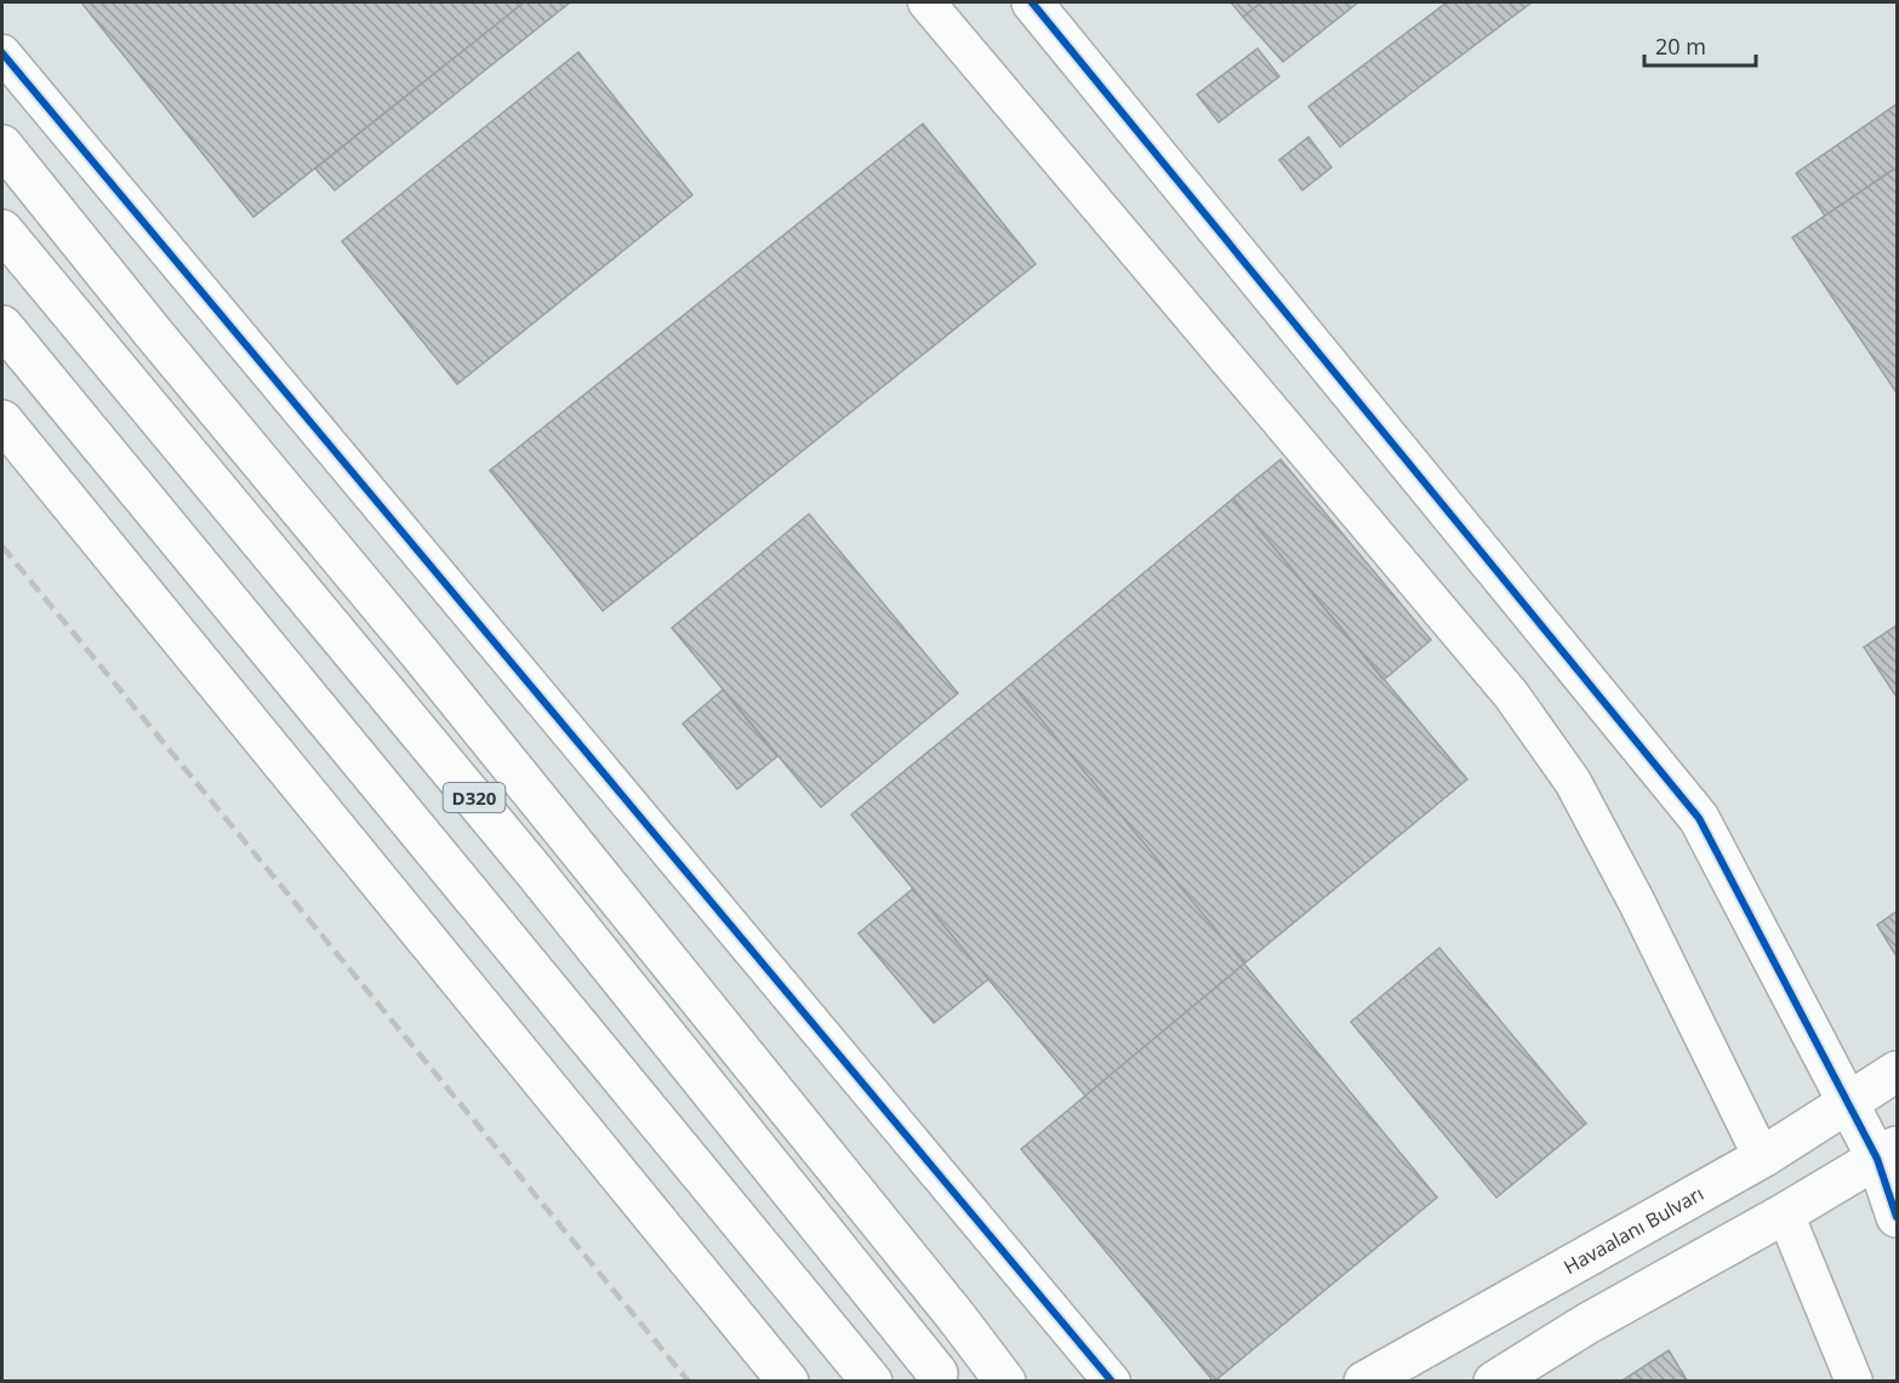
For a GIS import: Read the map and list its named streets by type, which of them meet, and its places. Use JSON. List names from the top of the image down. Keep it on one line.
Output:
{"streets":{"main road":["D320","Havaalanı Bulvarı"]},"scale_bar":"20 m"}
